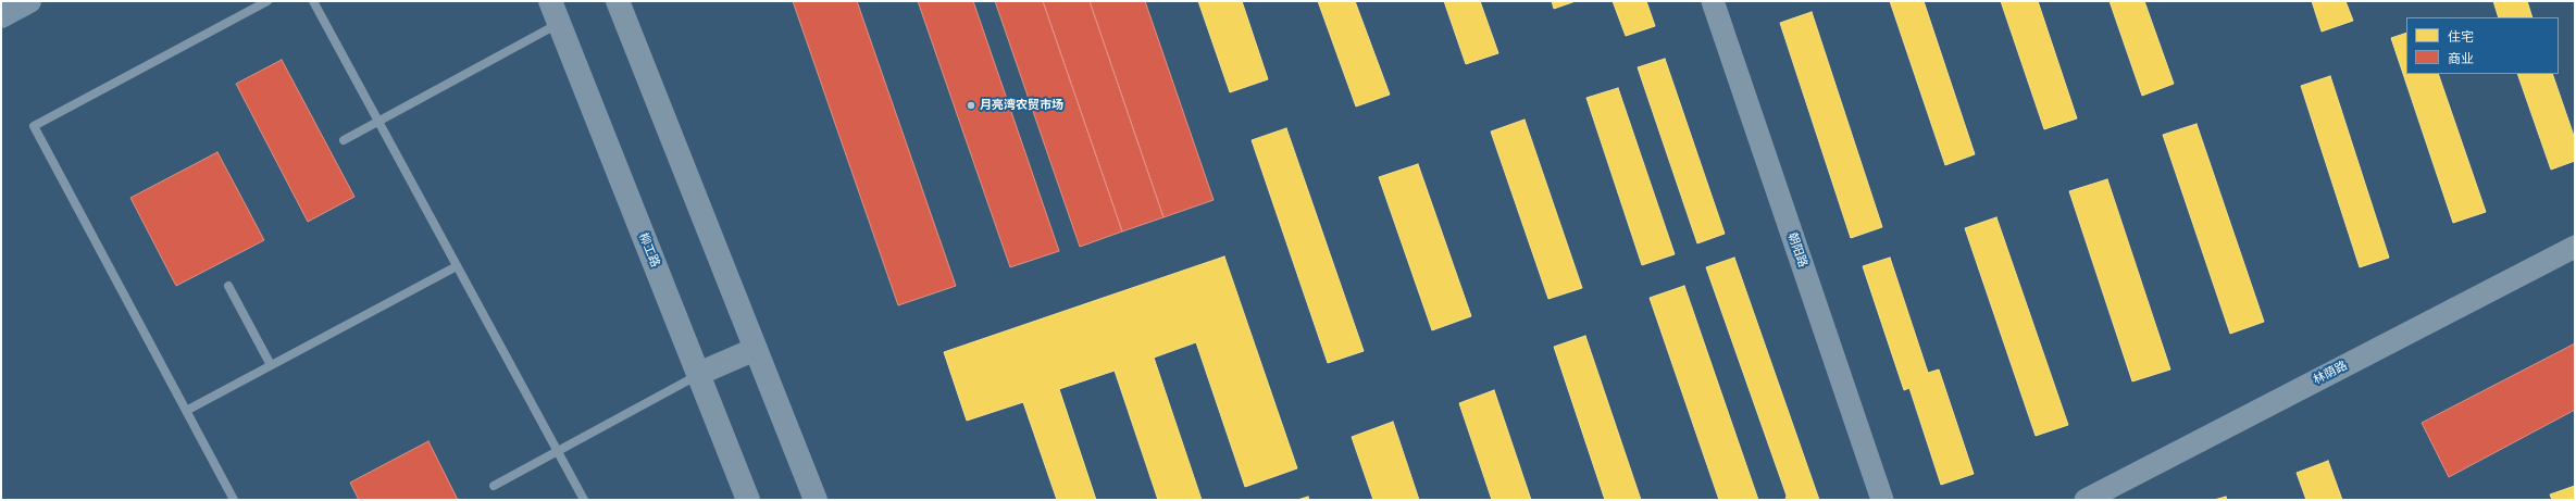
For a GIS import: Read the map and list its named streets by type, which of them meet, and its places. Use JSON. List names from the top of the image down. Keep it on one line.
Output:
{"streets":{"main road":["柳工路"],"street":["朝阳路","林荫路"]},"places":["月亮湾农贸市场"],"legend":["住宅","商业"]}
